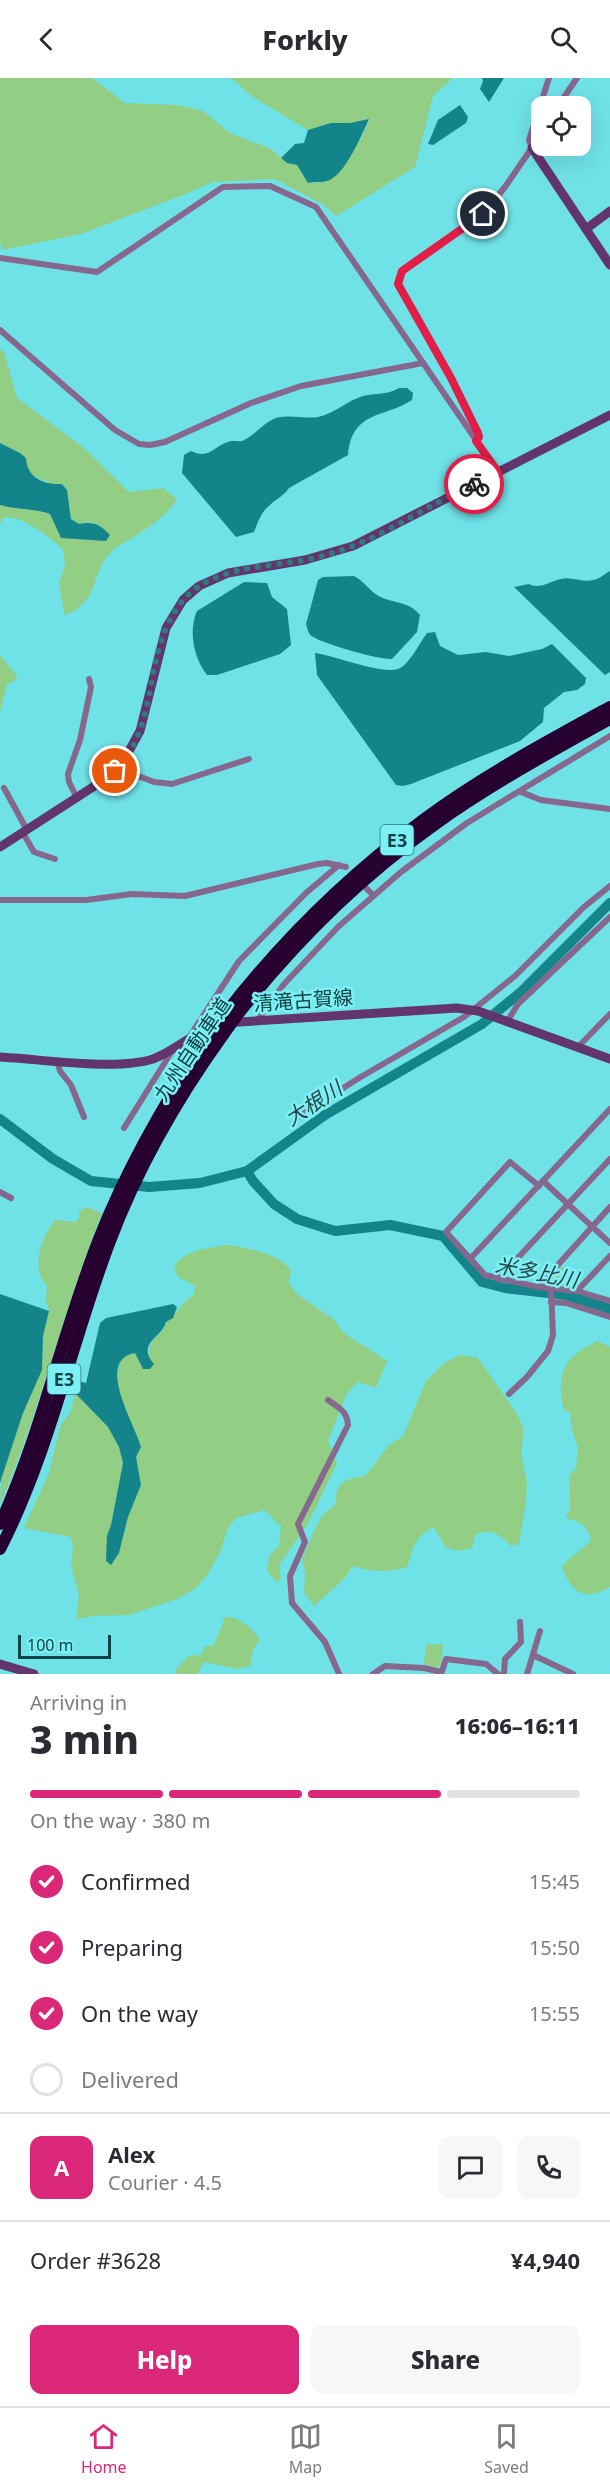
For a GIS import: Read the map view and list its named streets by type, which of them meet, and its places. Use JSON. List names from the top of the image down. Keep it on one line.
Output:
{"streets":{"highway":["E3","九州自動車道"],"main road":["清滝古賀線"]},"water":["大根川","米多比川"],"scale_bar":"100 m","page":{"header":"Forkly","scale":"100 m","heading":["3 min","Arriving in","16:06–16:11"],"panel":["Alex","Courier · 4.5","Order #3628","¥4,940"],"bar":"On the way · 380 m","list":[["Confirmed","15:45"],["Preparing","15:50"],["On the way","15:55"],"Delivered"],"round":"A","buttons":["Help","Share"],"tabs":["Home","Map","Saved"]}}
